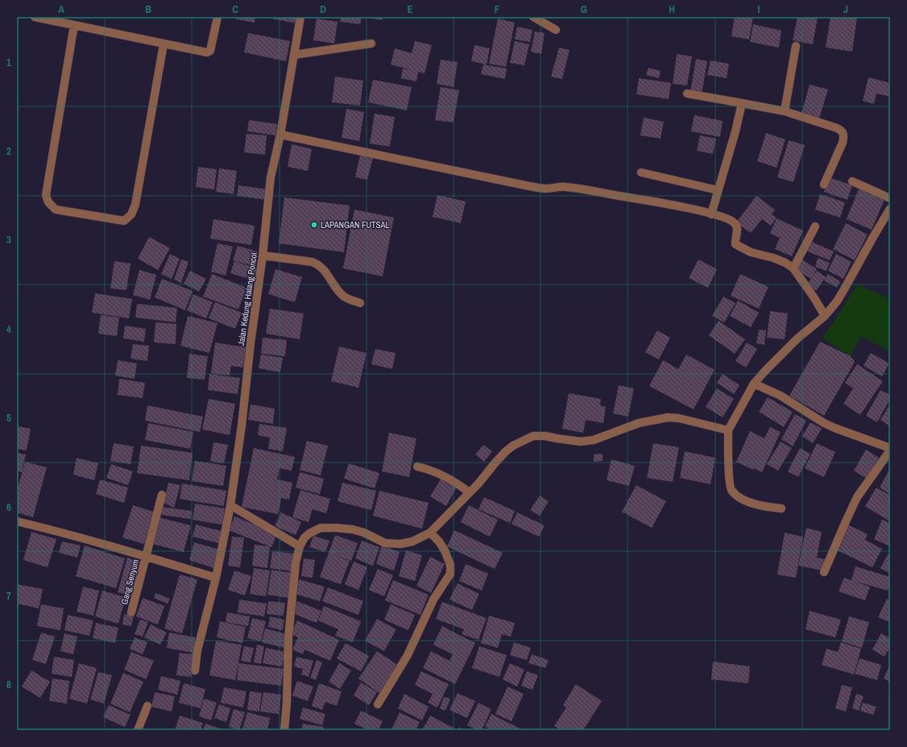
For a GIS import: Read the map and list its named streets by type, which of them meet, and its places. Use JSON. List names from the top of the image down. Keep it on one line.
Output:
{"streets":{"street":["Jalan Kedung Halang Poncol","Gang Senyum"]},"places":["LAPANGAN FUTSAL"],"grid":{"columns":["A","B","C","D","E","F","G","H","I","J"],"rows":["1","2","3","4","5","6","7","8"]}}
